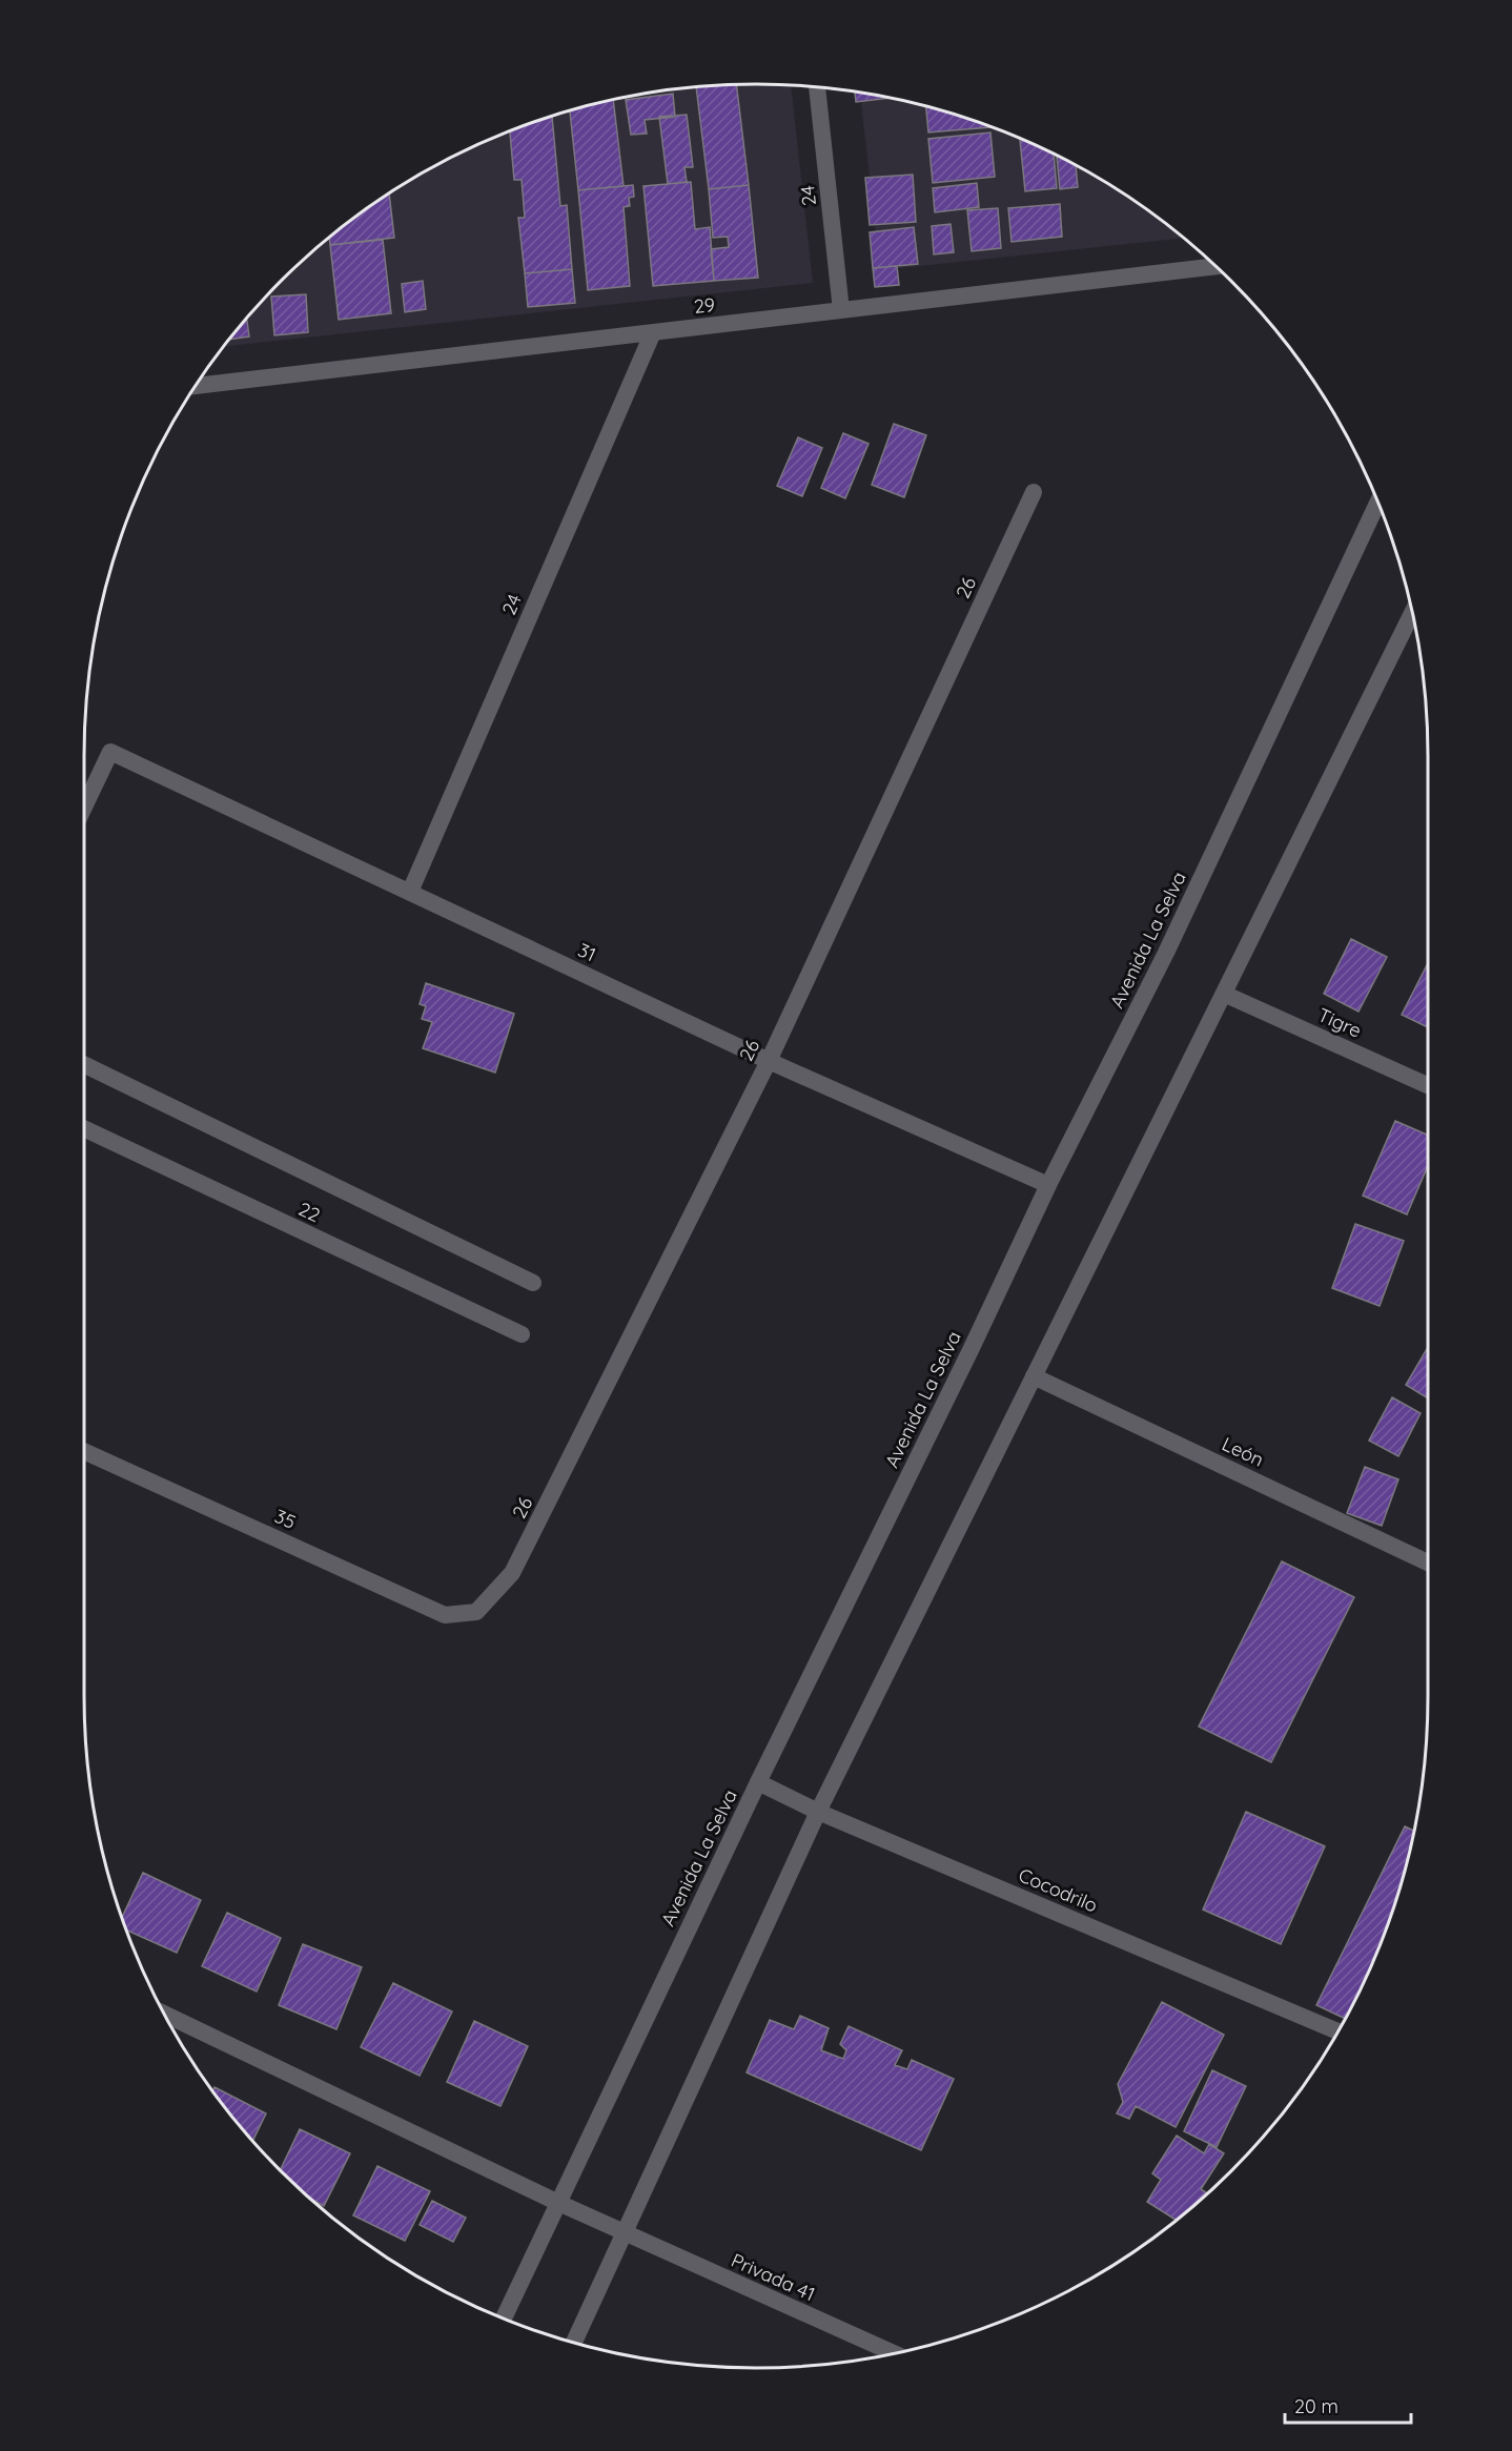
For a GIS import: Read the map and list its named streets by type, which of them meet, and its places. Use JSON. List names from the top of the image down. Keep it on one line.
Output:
{"streets":{"street":["24","29","26","Avenida La Selva","31","Tigre","22","León","35","Cocodrilo","Privada 41"]},"crossings":[["24","29"],["24","31"],["26","31"],["26","35"],["Avenida La Selva","31"],["Avenida La Selva","Cocodrilo"],["Avenida La Selva","Privada 41"]],"scale_bar":"20 m"}
